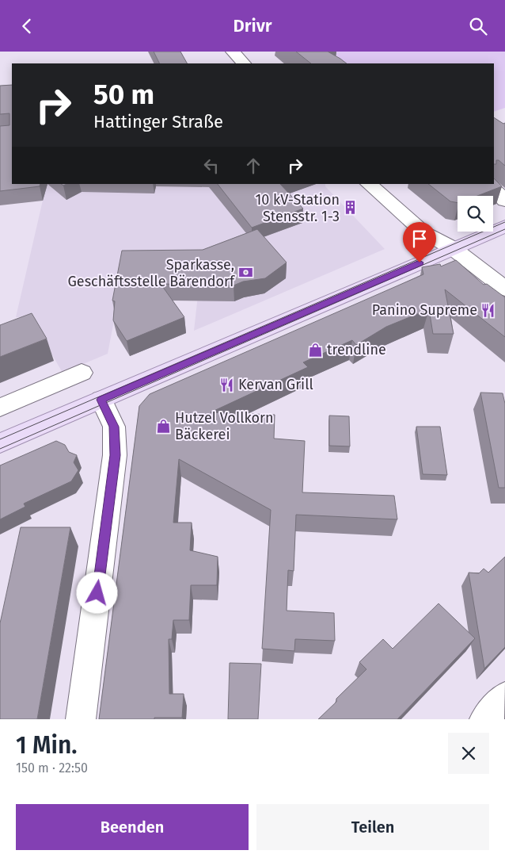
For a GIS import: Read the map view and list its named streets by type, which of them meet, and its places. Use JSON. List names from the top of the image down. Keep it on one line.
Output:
{"places":{"building":["10 kV-Station Stensstr. 1-3"],"bank":["Sparkasse, Geschäftsstelle Bärendorf"],"restaurant":["Panino Supreme","Kervan Grill"],"shop":["trendline","Hutzel Vollkorn Bäckerei"]},"page":{"header":"Drivr","turn":["50 m","Hattinger Straße"],"heading":["1 Min.","150 m · 22:50"],"buttons":["Beenden","Teilen"]}}
